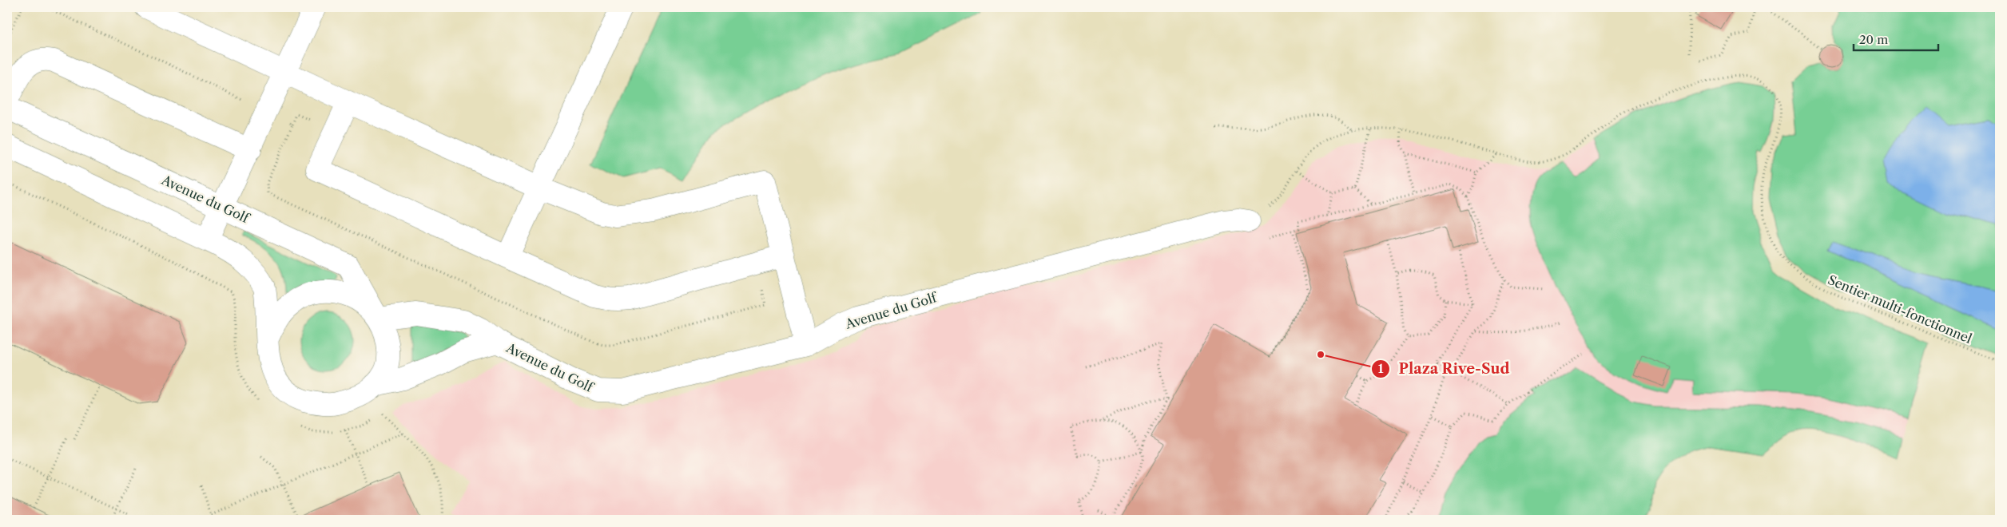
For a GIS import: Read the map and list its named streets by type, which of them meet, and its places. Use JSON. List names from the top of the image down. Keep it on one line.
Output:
{"streets":{"street":["Avenue du Golf"],"path":["Sentier multi-fonctionnel"]},"crossings":[["Avenue du Golf","Sentier multi-fonctionnel"]],"places":["Plaza Rive-Sud"],"scale_bar":"20 m"}
